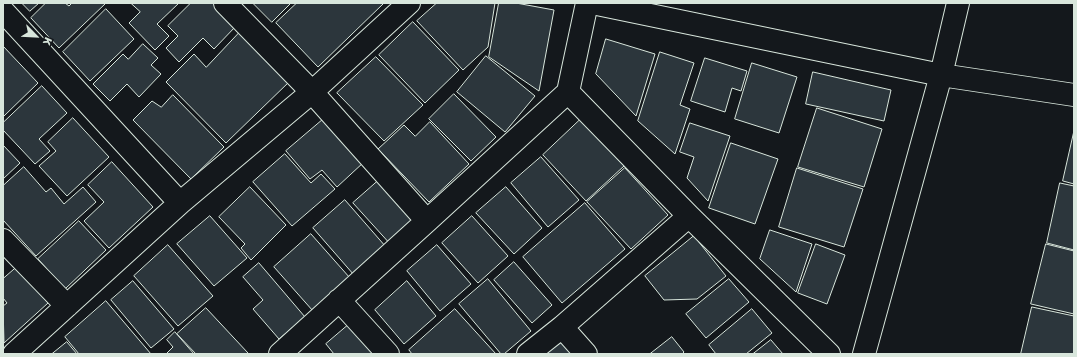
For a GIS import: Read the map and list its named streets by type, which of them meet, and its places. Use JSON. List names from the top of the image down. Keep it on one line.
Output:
{"north":"bottom right"}
